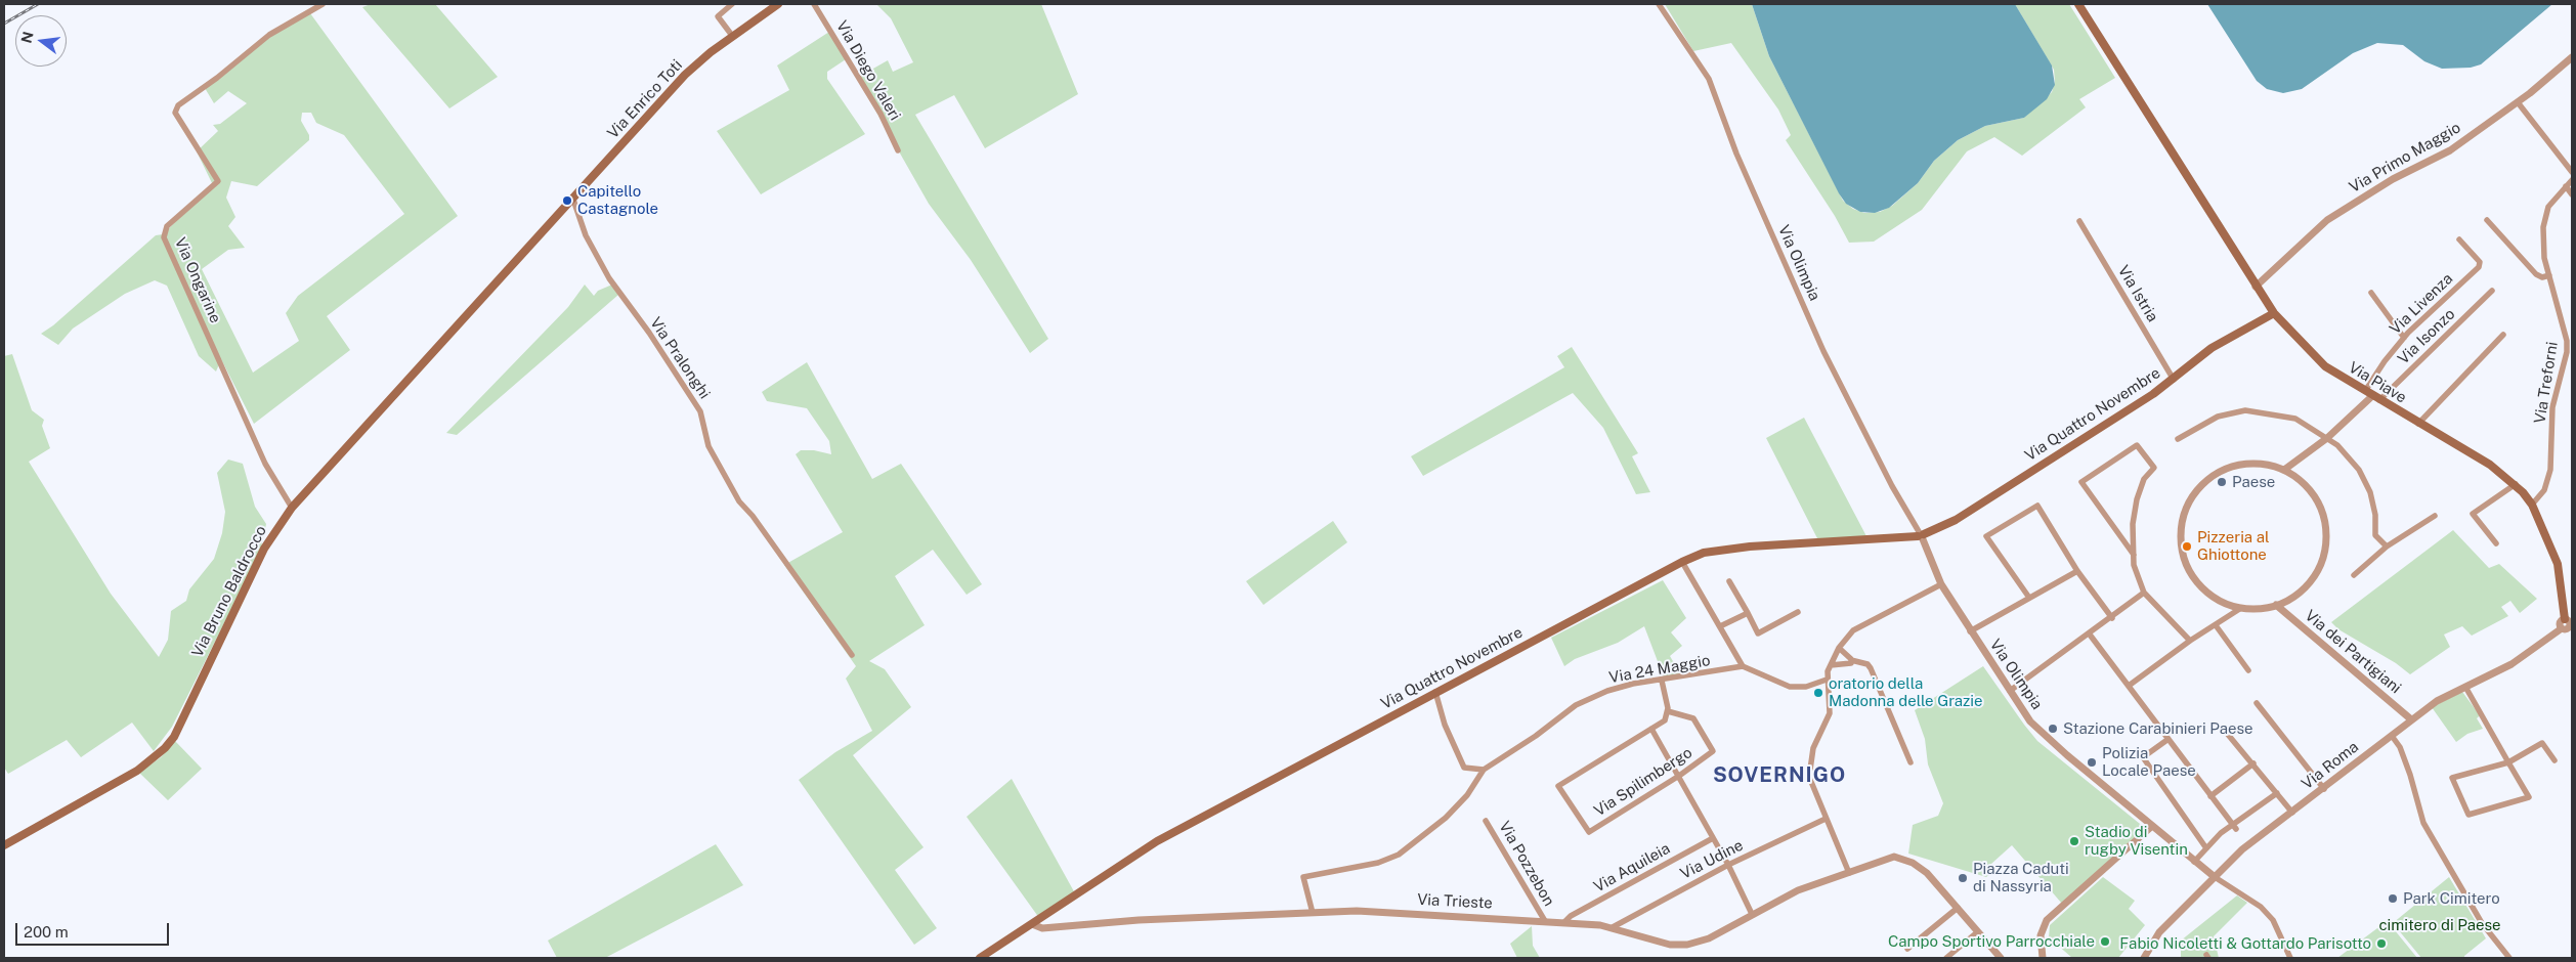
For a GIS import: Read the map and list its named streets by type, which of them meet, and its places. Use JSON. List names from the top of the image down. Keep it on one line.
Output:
{"streets":{"main road":["Via Enrico Toti","Via Piave","Via Quattro Novembre","Via Bruno Baldrocco"],"street":["Via Diego Valeri","Via Primo Maggio","Via Olimpia","Via Ongarine","Via Istria","Via Livenza","Via Isonzo","Via Pralonghi","Via Treforni","Via dei Partigiani","Via 24 Maggio","Via Roma","Via Spilimbergo","Via Udine","Via Pozzebon","Via Aquileia","Via Trieste"]},"crossings":[["Via Enrico Toti","Via Pralonghi"],["Via Enrico Toti","Via Bruno Baldrocco"],["Via Primo Maggio","Via Piave"],["Via Olimpia","Via Quattro Novembre"],["Via Olimpia","Via Roma"],["Via Ongarine","Via Bruno Baldrocco"],["Via Istria","Via Quattro Novembre"],["Via Livenza","Via Piave"],["Via Isonzo","Via Piave"],["Via Piave","Via Treforni"],["Via Piave","Via Quattro Novembre"],["Via Piave","Via Roma"],["Via Quattro Novembre","Via Trieste"],["Via dei Partigiani","Via Roma"],["Via 24 Maggio","Via Trieste"],["Via Udine","Via Trieste"],["Via Pozzebon","Via Trieste"],["Via Aquileia","Via Trieste"]],"districts":["SOVERNIGO"],"parks":["cimitero di Paese"],"places":["Capitello Castagnole","Paese","Pizzeria al Ghiottone","oratorio della Madonna delle Grazie","Stazione Carabinieri Paese","Polizia Locale Paese","Stadio di rugby Visentin","Piazza Caduti di Nassyria","Park Cimitero","Campo Sportivo Parrocchiale","Fabio Nicoletti & Gottardo Parisotto"],"scale_bar":"200 m","north":"left"}
